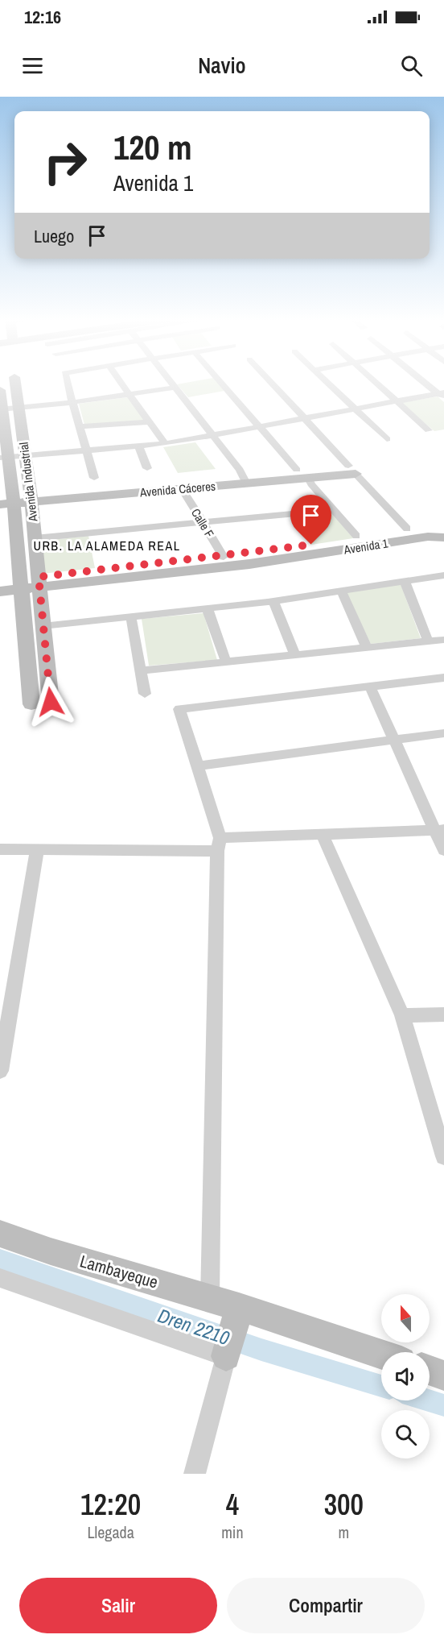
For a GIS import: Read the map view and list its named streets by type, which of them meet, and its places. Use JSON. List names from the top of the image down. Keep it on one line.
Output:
{"streets":{"street":["Avenida Industrial","Avenida Cáceres","Calle F","Avenida 1","Lambayeque"]},"crossings":[["Avenida Industrial","Avenida Cáceres"],["Avenida Industrial","Avenida 1"],["Avenida Cáceres","Calle F"],["Calle F","Avenida 1"]],"districts":["URB. LA ALAMEDA REAL"],"water":["Dren 2210"],"north":"top","page":{"status":"12:16","header":"Navio","turn":["120 m","Avenida 1"],"then":"Luego","eta":["12:20","Llegada","4","min","300","m"],"buttons":["Salir","Compartir"]}}
